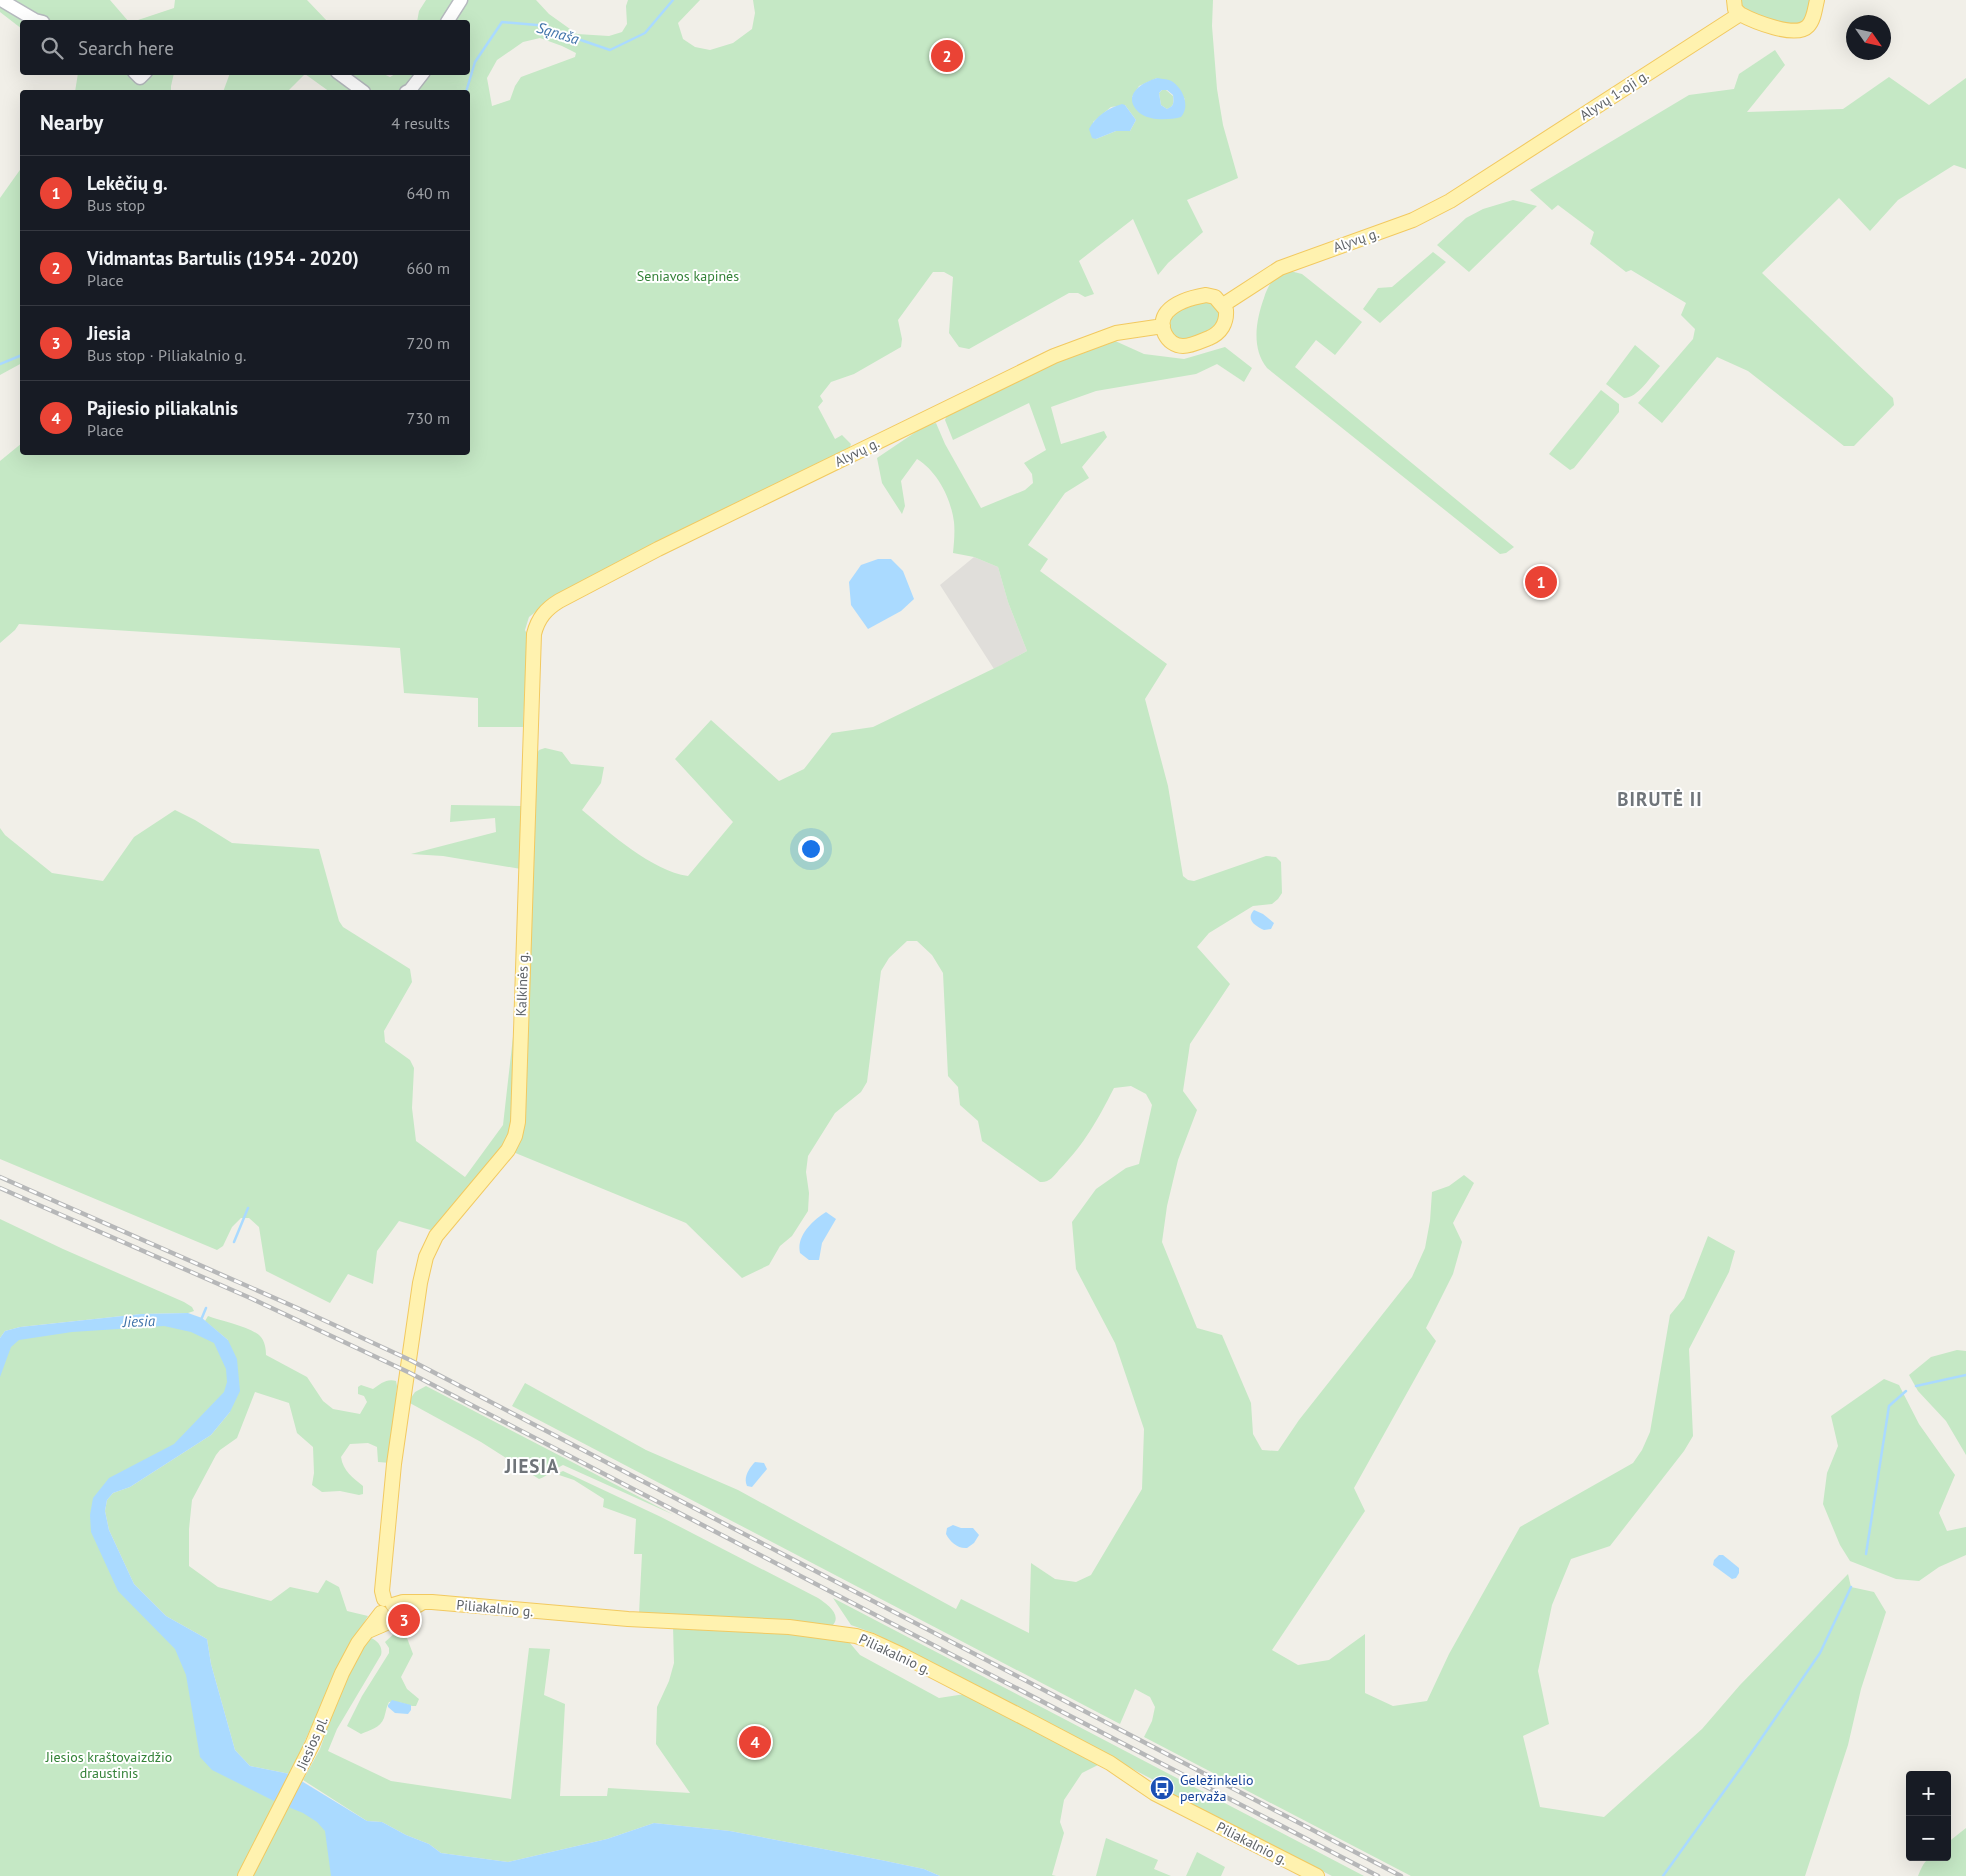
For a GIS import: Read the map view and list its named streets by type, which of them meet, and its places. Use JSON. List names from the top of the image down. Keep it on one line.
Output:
{"streets":{"main road":["Alyvų 1-oji g.","Alyvų g.","Kalkinės g.","Piliakalnio g.","Jiesios pl."]},"crossings":[["Alyvų 1-oji g.","Alyvų g."],["Alyvų g.","Kalkinės g."],["Kalkinės g.","Piliakalnio g."],["Kalkinės g.","Jiesios pl."],["Piliakalnio g.","Jiesios pl."]],"districts":["BIRUTĖ II","JIESIA"],"water":["Sąnaša","Jiesia"],"parks":["Seniavos kapinės","Jiesios kraštovaizdžio draustinis"],"places":{"bus stop":["Geležinkelio pervaža"]},"north":"bottom right","page":{"search":"Search here","pins":["2","1","3","4"],"heading":["Nearby","4 results"],"list":[{"mark":"1","name":"Lekėčių g.","note":"Bus stop","value":"640 m"},{"mark":"2","name":"Vidmantas Bartulis (1954 - 2020)","note":"Place","value":"660 m"},{"mark":"3","name":"Jiesia","note":"Bus stop · Piliakalnio g.","value":"720 m"},{"mark":"4","name":"Pajiesio piliakalnis","note":"Place","value":"730 m"}],"map_buttons":["+","−"]}}
